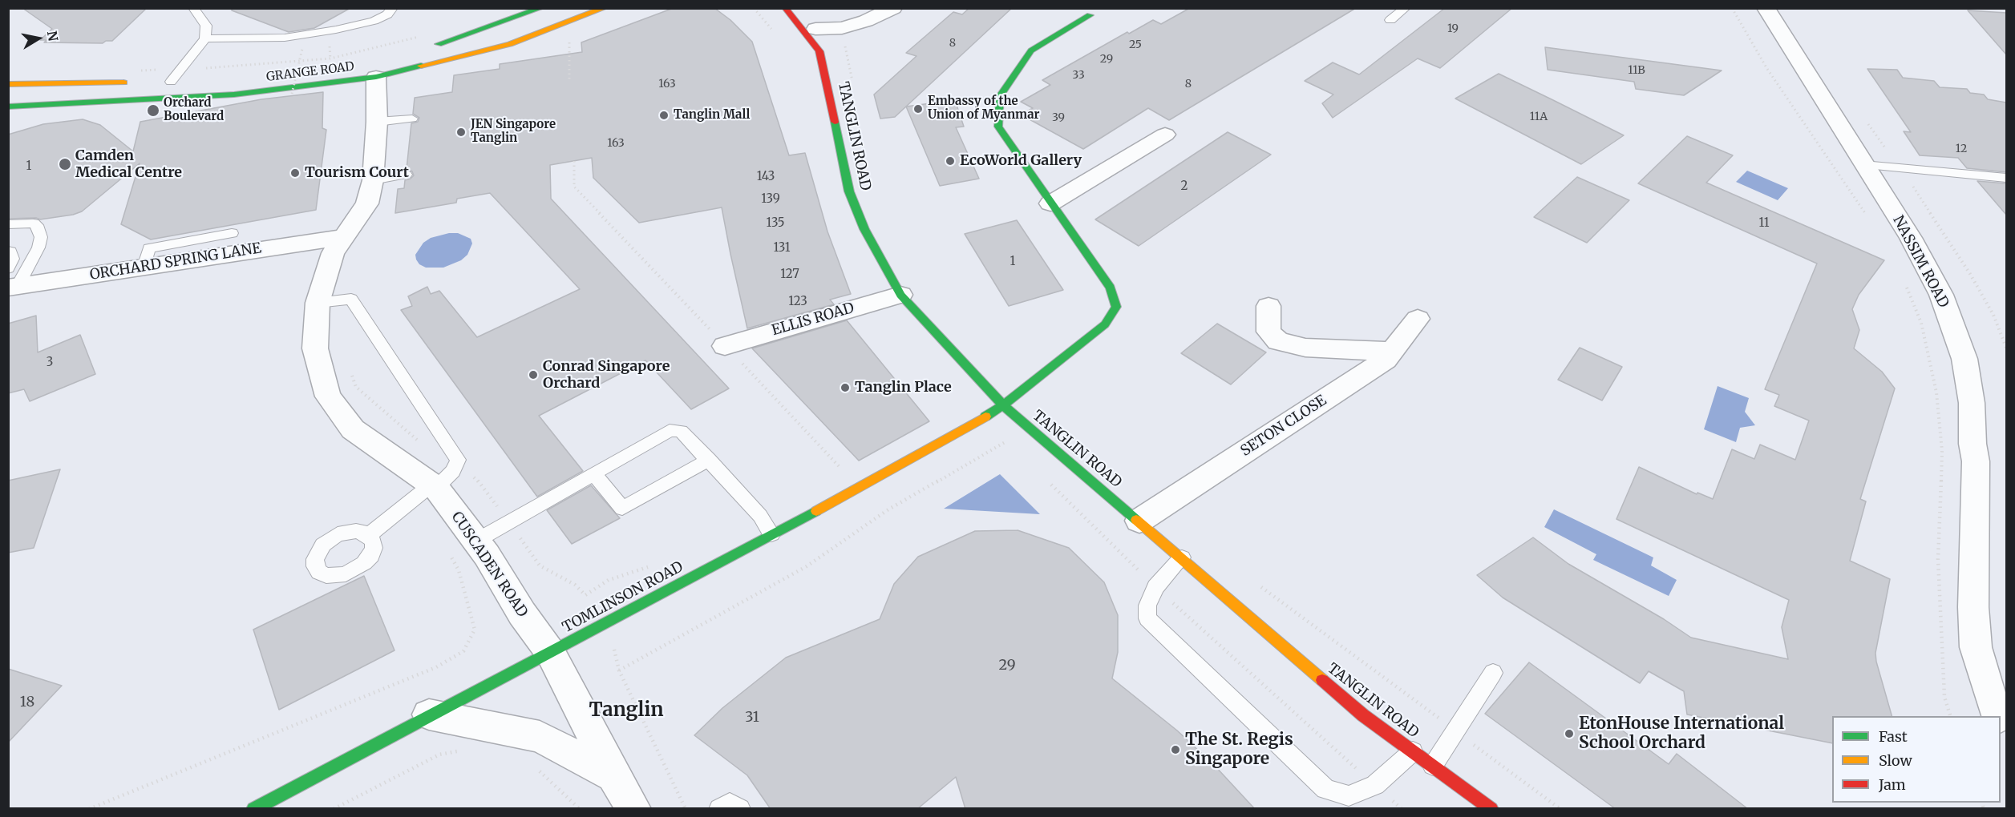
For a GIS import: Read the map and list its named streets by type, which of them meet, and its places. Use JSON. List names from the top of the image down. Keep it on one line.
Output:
{"streets":{"main road":["GRANGE ROAD","TANGLIN ROAD","TOMLINSON ROAD"],"street":["ORCHARD SPRING LANE","NASSIM ROAD","ELLIS ROAD","SETON CLOSE","CUSCADEN ROAD"]},"crossings":[["GRANGE ROAD","CUSCADEN ROAD"],["TANGLIN ROAD","ELLIS ROAD"],["TANGLIN ROAD","SETON CLOSE"],["TANGLIN ROAD","TOMLINSON ROAD"],["ORCHARD SPRING LANE","CUSCADEN ROAD"],["CUSCADEN ROAD","TOMLINSON ROAD"]],"districts":["Tanglin"],"places":["Embassy of the Union of Myanmar","Orchard Boulevard","Tanglin Mall","JEN Singapore Tanglin","EcoWorld Gallery","Camden Medical Centre","Tourism Court","Conrad Singapore Orchard","Tanglin Place","EtonHouse International School Orchard","The St. Regis Singapore"],"house_numbers":["19","8","25","29","11B","33","163","8","11A","39","163","12","1","143","2","139","135","11","131","1","127","123","3","29","18","31"],"legend":["Fast","Slow","Jam"],"north":"right"}
